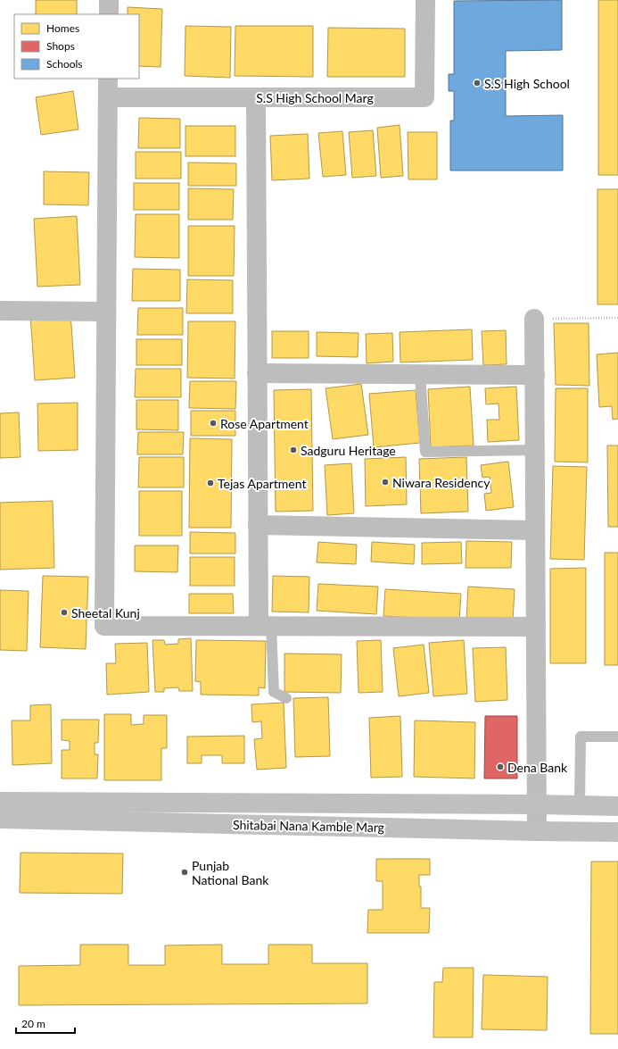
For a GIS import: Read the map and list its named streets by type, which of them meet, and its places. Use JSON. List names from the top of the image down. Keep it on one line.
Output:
{"streets":{"street":["S.S High School Marg","Shitabai Nana Kamble Marg"]},"places":["S.S High School","Rose Apartment","Sadguru Heritage","Niwara Residency","Tejas Apartment","Sheetal Kunj","Dena Bank","Punjab National Bank"],"legend":["Homes","Shops","Schools"],"scale_bar":"20 m"}
